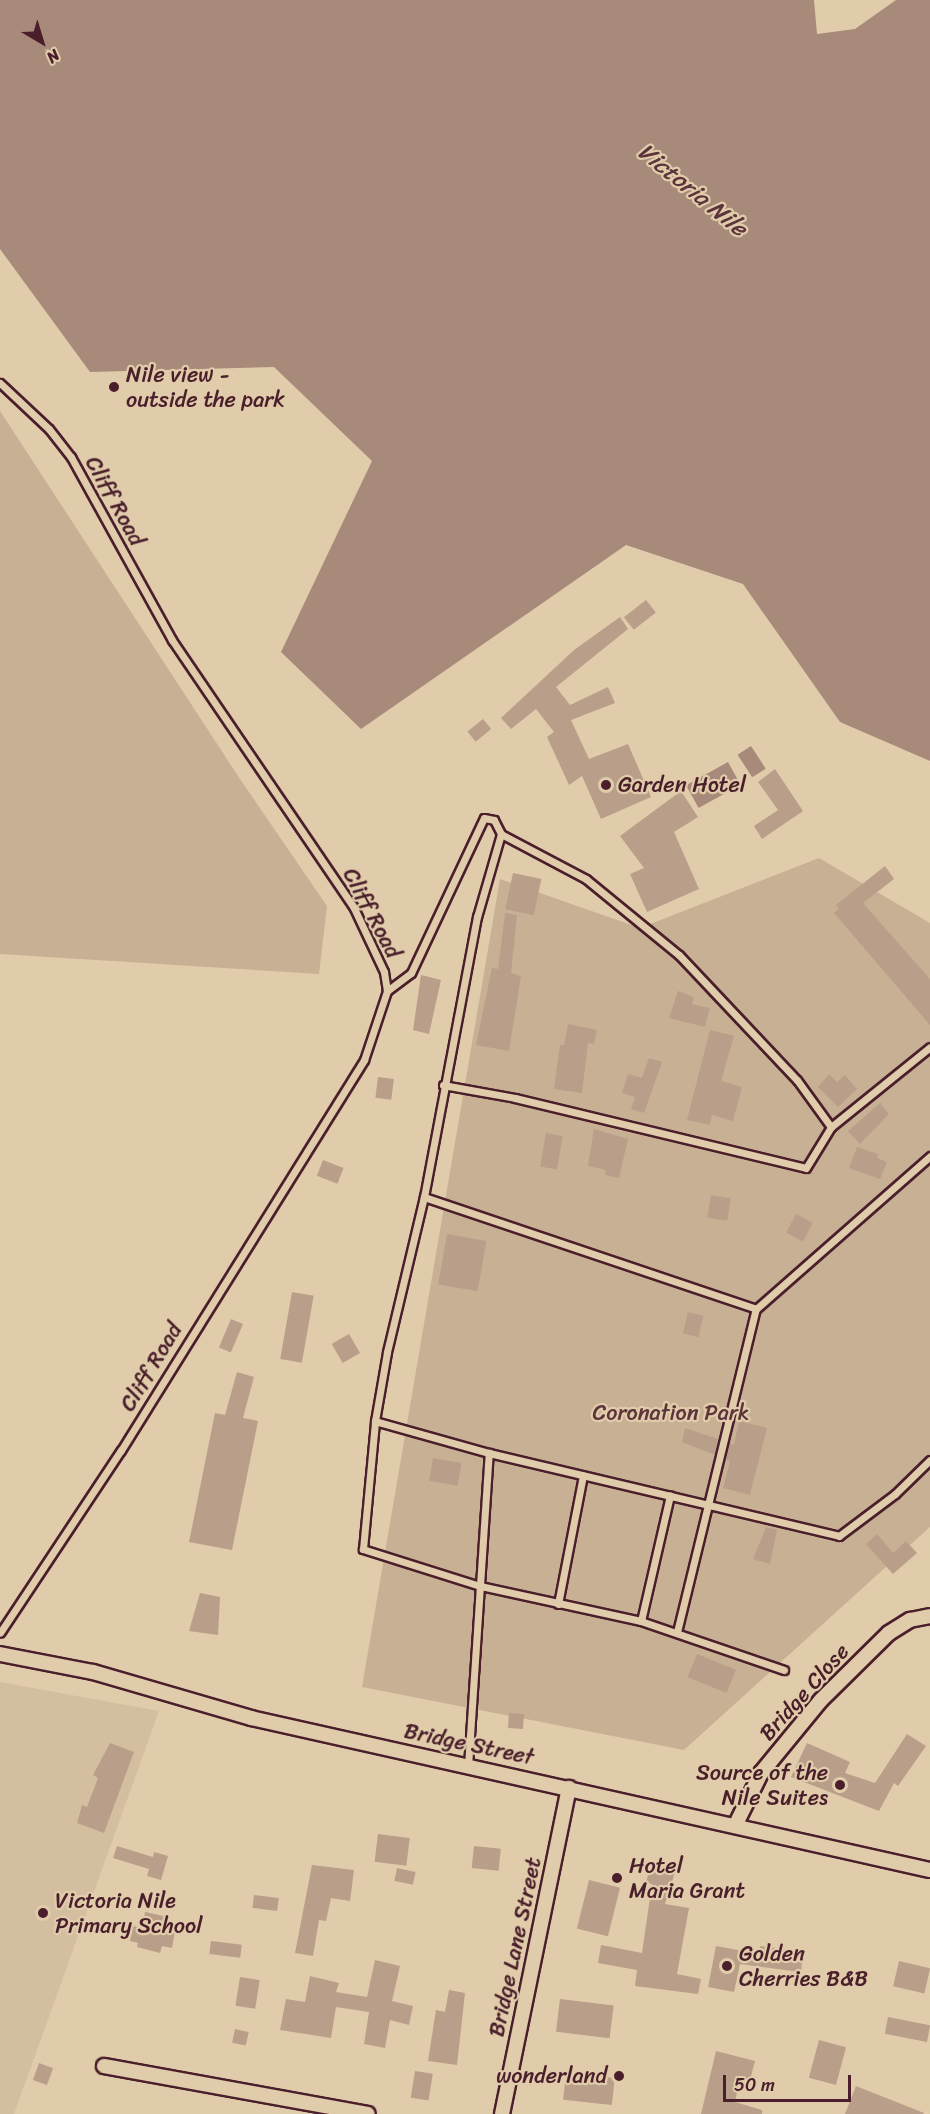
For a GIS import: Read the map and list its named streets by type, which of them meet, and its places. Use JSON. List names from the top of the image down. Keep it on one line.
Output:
{"streets":{"street":["Bridge Close","Bridge Street","Bridge Lane Street"],"lane":["Cliff Road"]},"crossings":[["Bridge Close","Bridge Street"],["Bridge Street","Bridge Lane Street"]],"water":["Victoria Nile"],"parks":["Coronation Park"],"places":["Nile view - outside the park","Garden Hotel","Source of the Nile Suites","Hotel Maria Grant","Victoria Nile Primary School","Golden Cherries B&B","wonderland"],"scale_bar":"50 m","north":"bottom right"}
